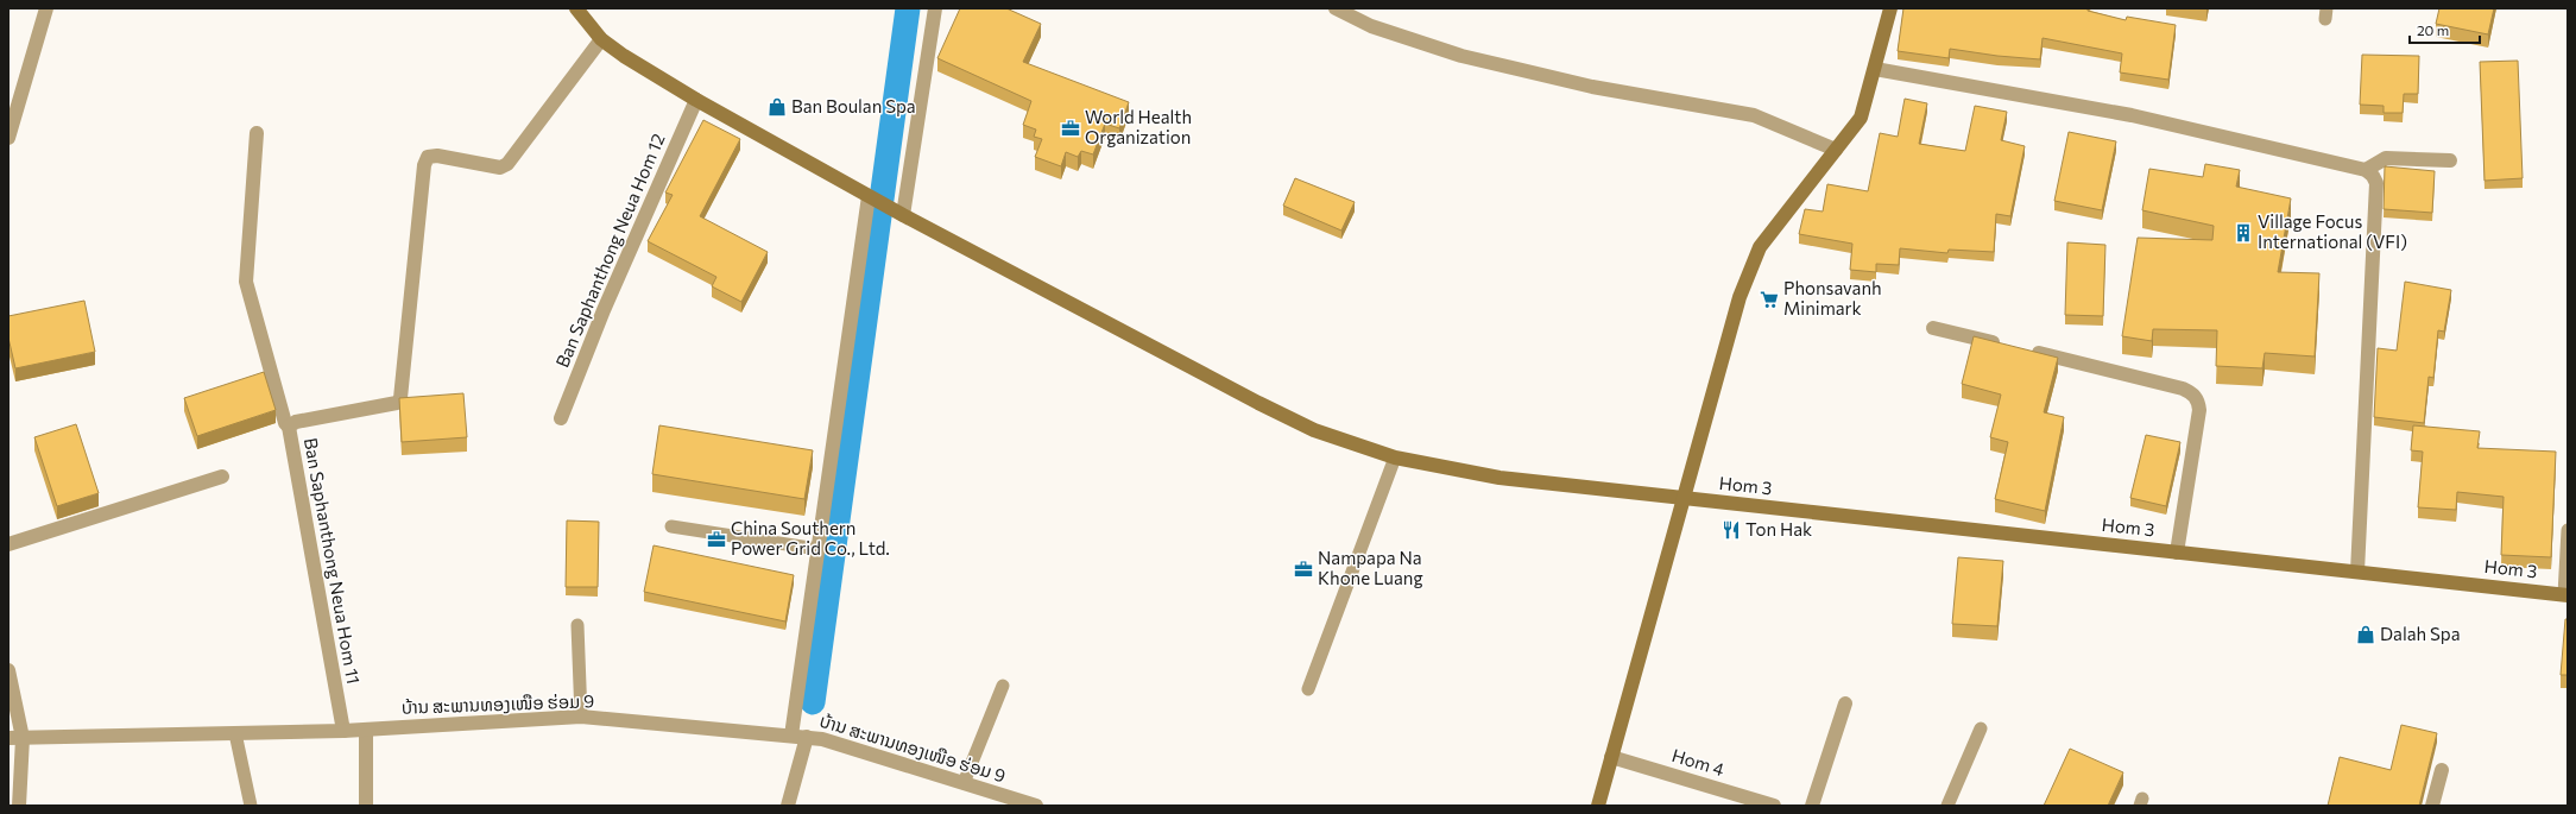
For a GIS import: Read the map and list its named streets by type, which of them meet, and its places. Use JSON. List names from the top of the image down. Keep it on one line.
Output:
{"streets":{"street":["Ban Saphanthong Neua Hom 12","Hom 3","Ban Saphanthong Neua Hom 11","ບ້ານ ສະພານທອງເໜືອ ຮ່ອມ 9","Hom 4"]},"crossings":[["Ban Saphanthong Neua Hom 12","Hom 3"],["Hom 3","Ban Saphanthong Neua Hom 11"],["Ban Saphanthong Neua Hom 11","ບ້ານ ສະພານທອງເໜືອ ຮ່ອມ 9"]],"places":{"shop":["Ban Boulan Spa","Dalah Spa"],"office":["World Health Organization","China Southern Power Grid Co., Ltd.","Nampapa Na Khone Luang"],"building":["Village Focus International (VFI)"],"supermarket":["Phonsavanh Minimark"],"restaurant":["Ton Hak"]},"scale_bar":"20 m"}
